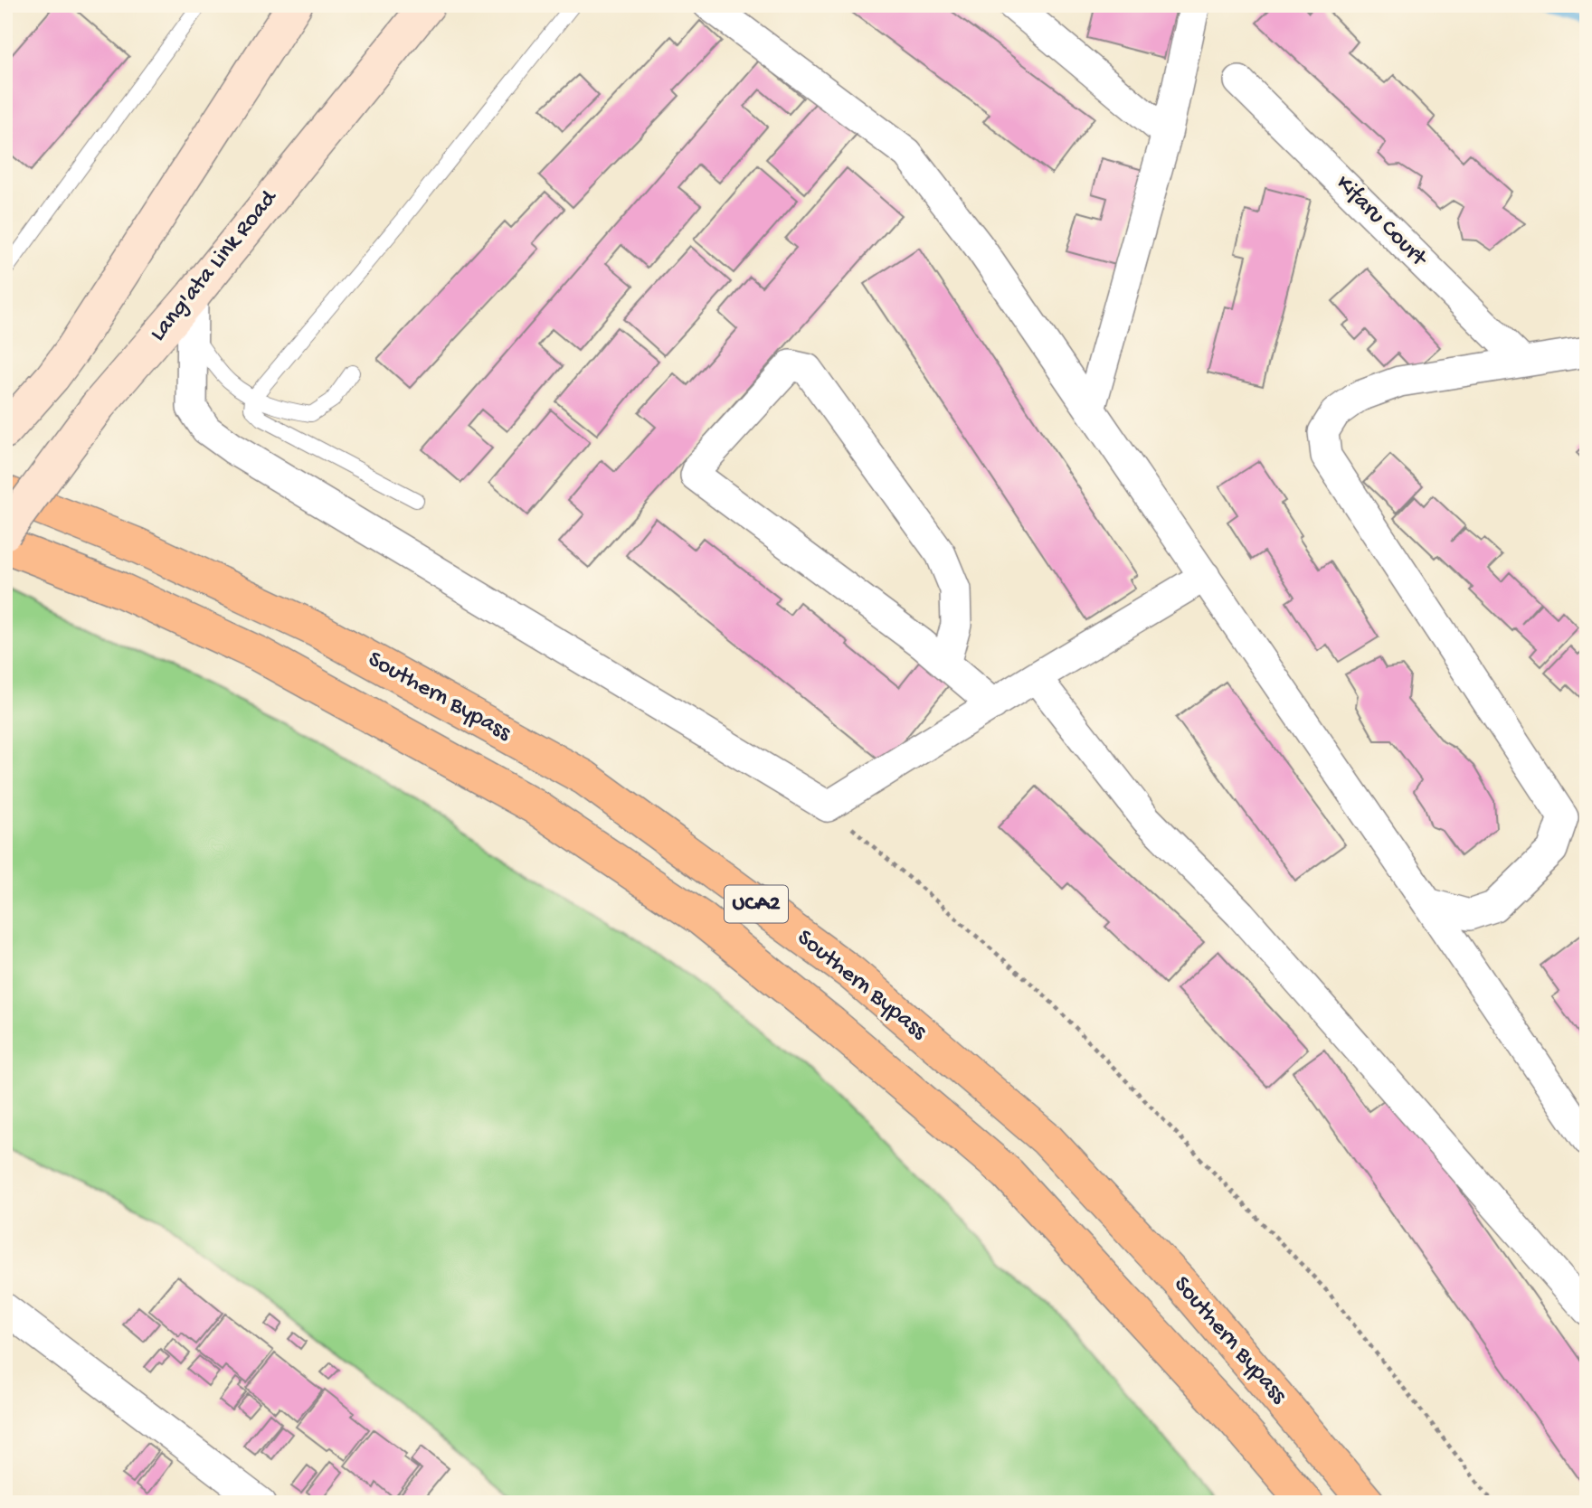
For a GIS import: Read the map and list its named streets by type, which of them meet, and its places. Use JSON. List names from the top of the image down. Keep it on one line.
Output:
{"streets":{"highway":["Southern Bypass","UCA2"],"main road":["Lang'ata Link Road"],"street":["Kifaru Court"]}}
